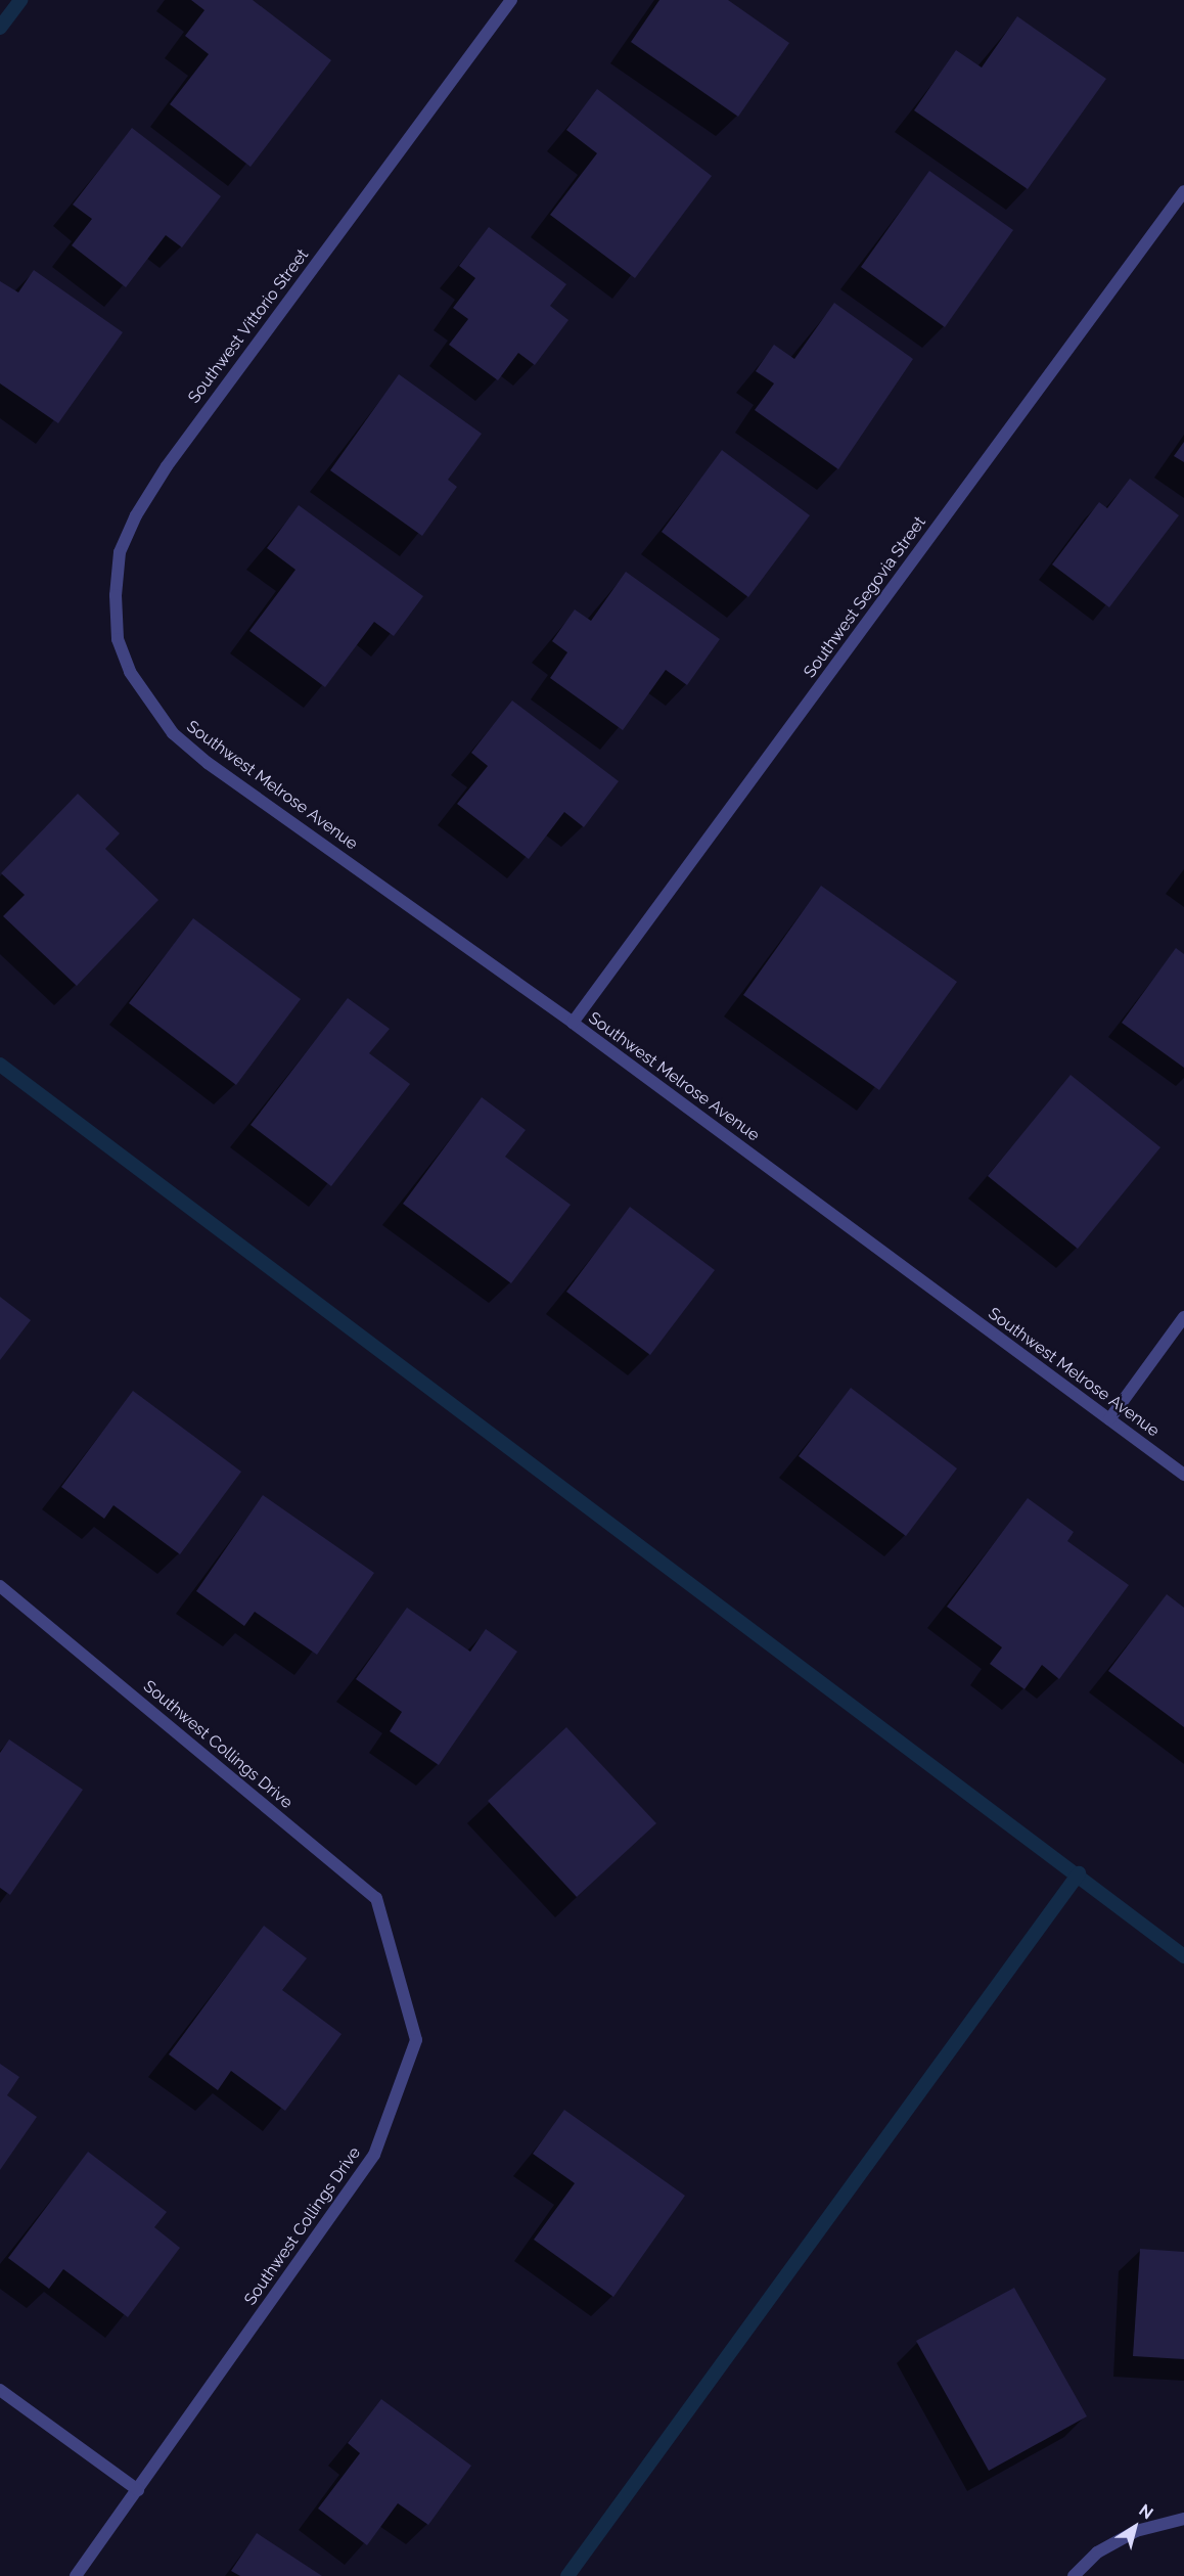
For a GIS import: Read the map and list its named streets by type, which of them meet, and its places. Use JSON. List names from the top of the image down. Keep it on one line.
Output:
{"streets":{"street":["Southwest Vittorio Street","Southwest Segovia Street","Southwest Melrose Avenue","Southwest Collings Drive"]},"crossings":[["Southwest Vittorio Street","Southwest Melrose Avenue"],["Southwest Segovia Street","Southwest Melrose Avenue"]],"north":"top right"}
